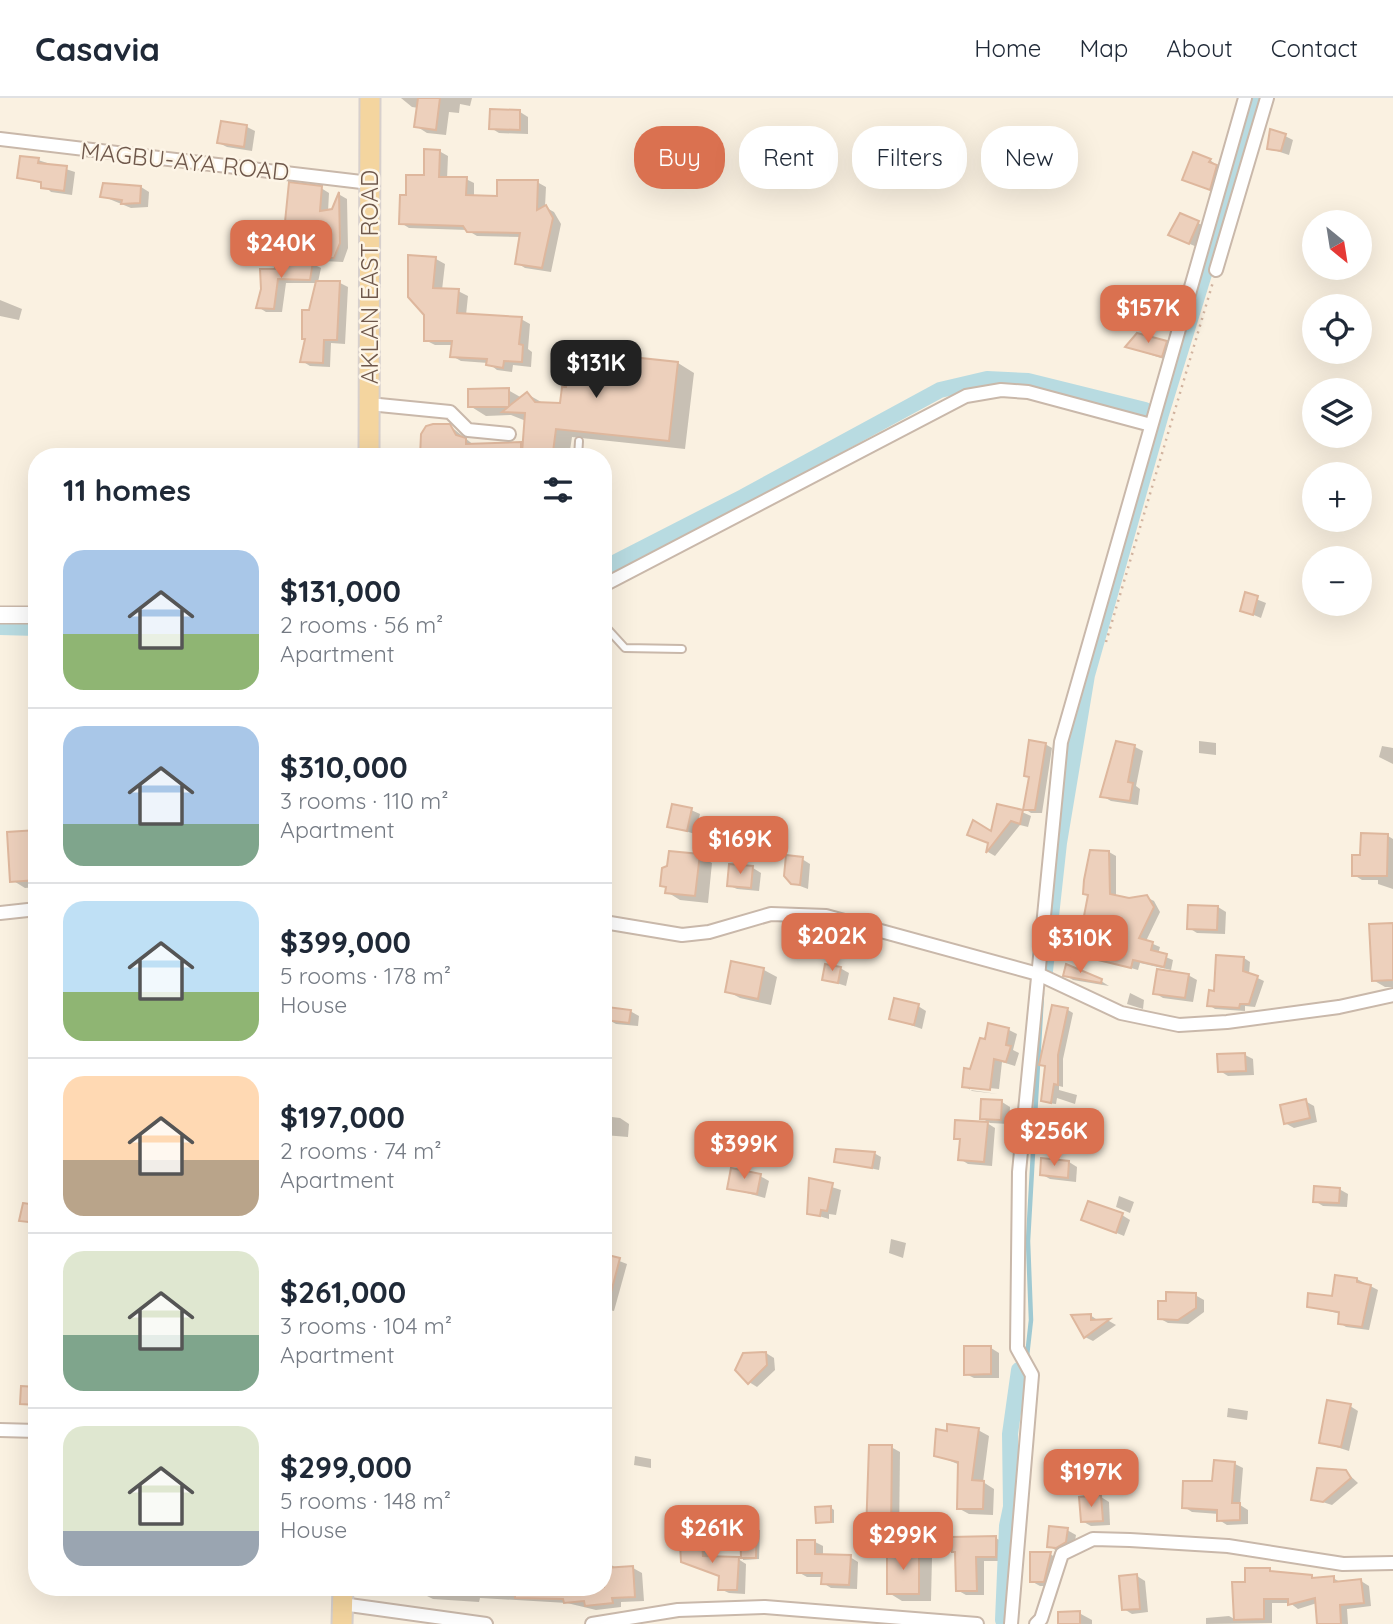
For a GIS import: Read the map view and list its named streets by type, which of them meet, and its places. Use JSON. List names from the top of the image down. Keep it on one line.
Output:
{"streets":{"main road":["AKLAN EAST ROAD"],"street":["MAGBU-AYA ROAD"]},"crossings":[["MAGBU-AYA ROAD","AKLAN EAST ROAD"]],"north":"bottom right","page":{"header":"Casavia","nav":["Home","Map","About","Contact"],"chip":["Buy","Rent","Filters","New"],"map_buttons":["+","−"],"price":["$240K","$157K","$131K","$169K","$202K","$310K","$256K","$399K","$197K","$261K","$299K"],"heading":"11 homes","list":[{"name":"$131,000","note":"2 rooms · 56 m² · Apartment"},{"name":"$310,000","note":"3 rooms · 110 m² · Apartment"},{"name":"$399,000","note":"5 rooms · 178 m² · House"},{"name":"$197,000","note":"2 rooms · 74 m² · Apartment"},{"name":"$261,000","note":"3 rooms · 104 m² · Apartment"},{"name":"$299,000","note":"5 rooms · 148 m² · House"}]}}
